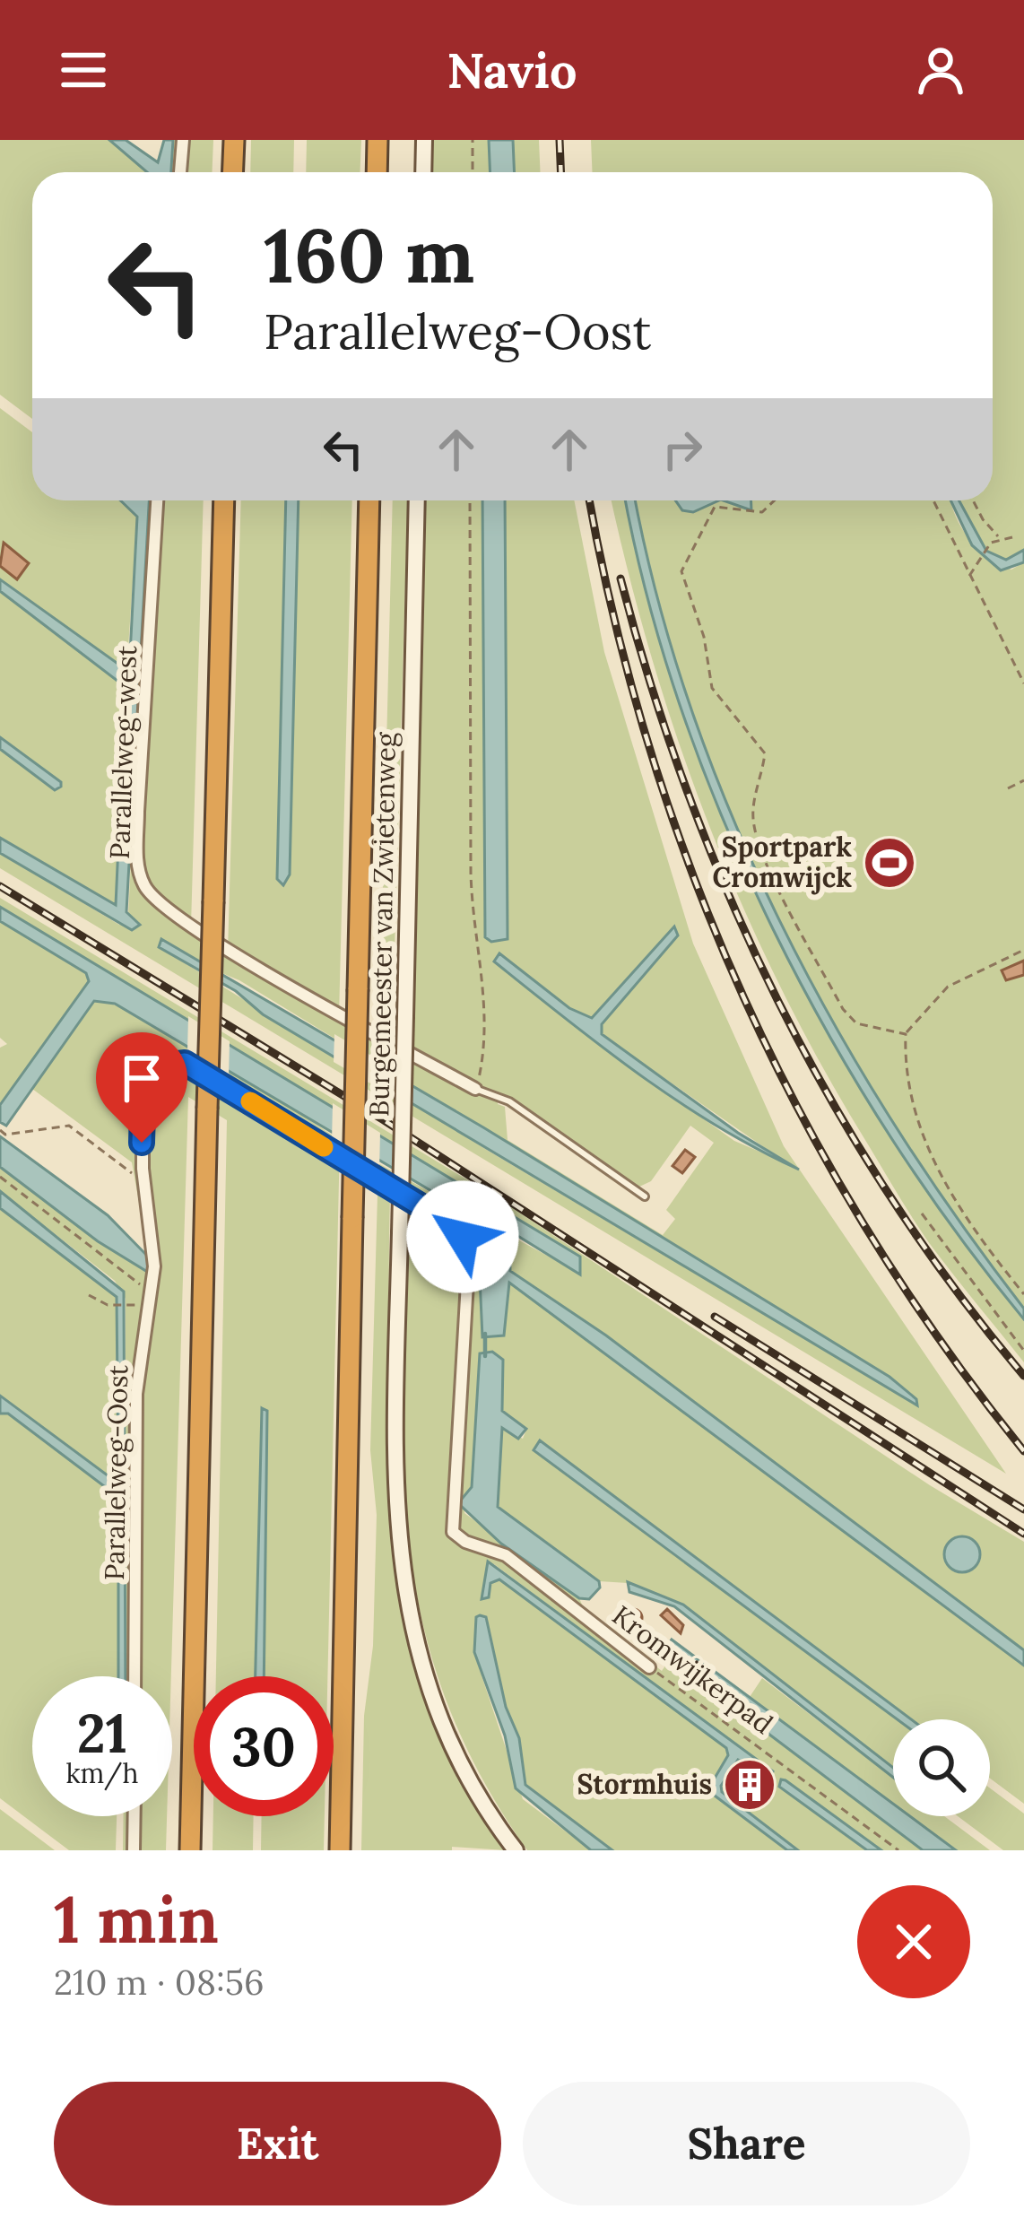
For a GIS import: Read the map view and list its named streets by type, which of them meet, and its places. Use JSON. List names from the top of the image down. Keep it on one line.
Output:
{"streets":{"main road":["Burgemeester van Zwietenweg"],"street":["Parallelweg-west","Parallelweg-Oost","Kromwijkerpad"]},"crossings":[["Parallelweg-Oost","Kromwijkerpad"]],"places":{"sports":["Sportpark Cromwijck"],"building":["Stormhuis"]},"page":{"header":"Navio","turn":["160 m","Parallelweg-Oost"],"speed":"21 km/h","limit":"30","heading":["1 min","210 m · 08:56"],"buttons":["Exit","Share"]}}
